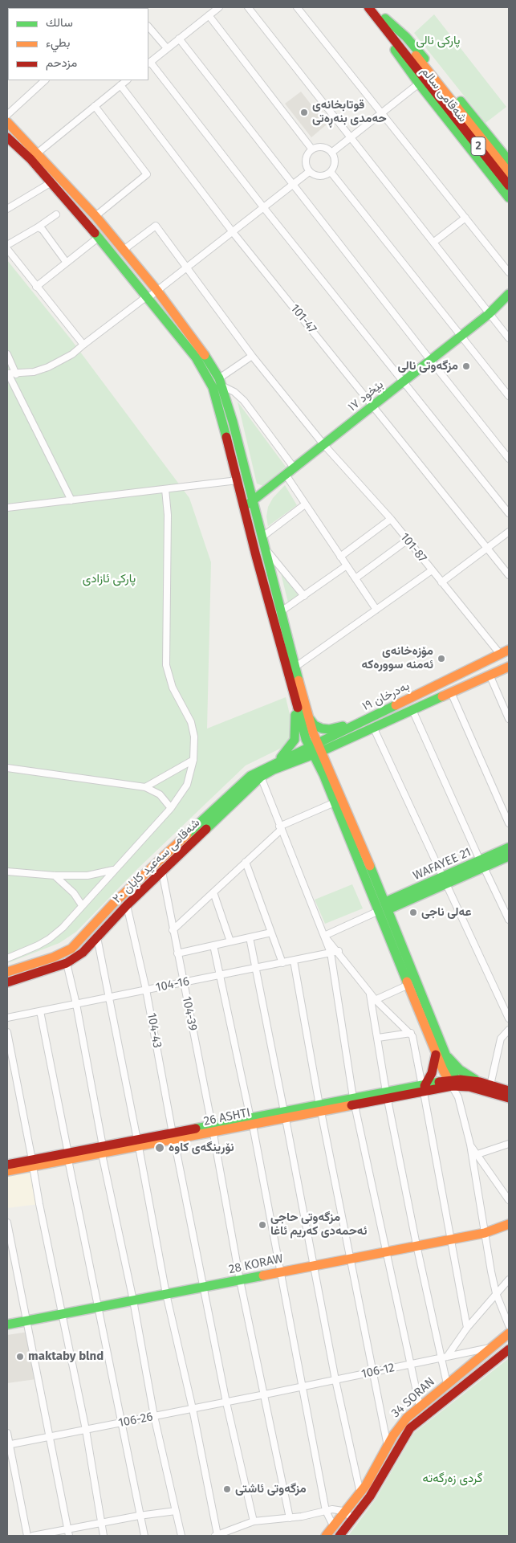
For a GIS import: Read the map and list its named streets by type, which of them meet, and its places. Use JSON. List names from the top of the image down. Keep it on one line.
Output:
{"streets":{"main road":["شەقامی سالم","2","بێخود ١٧","بەدرخان ١٩","شەقامی سەعید کابان ٢٠","WAFAYEE 21","26 ASHTI","28 KORAW","34 SORAN"],"street":["101-47","101-87","104-16","104-39","104-43","106-12","106-26"]},"crossings":[["101-47","بێخود ١٧"],["بێخود ١٧","101-87"],["101-87","بەدرخان ١٩"],["بەدرخان ١٩","شەقامی سەعید کابان ٢٠"],["شەقامی سەعید کابان ٢٠","104-39"],["شەقامی سەعید کابان ٢٠","104-43"],["104-16","104-39"],["104-16","104-43"],["104-39","26 ASHTI"],["104-39","28 KORAW"],["104-39","106-12"],["104-39","106-26"],["104-43","26 ASHTI"],["104-43","28 KORAW"],["104-43","106-26"],["106-12","34 SORAN"],["106-12","106-26"]],"parks":["پارکی نالی","پارکی ئازادی","گردی زەرگەتە"],"places":["قوتابخانەی حەمدی بنەڕەتی","مزگەوتی نالی","مۆزەخانەی ئەمنە سوورەکە","عەلی ناجی","نۆرینگەی کاوە","مزگەوتی حاجی ئەحمەدی کەریم ئاغا","maktaby blnd","مزگەوتی ئاشتی"],"legend":["سالك","بطيء","مزدحم"]}
